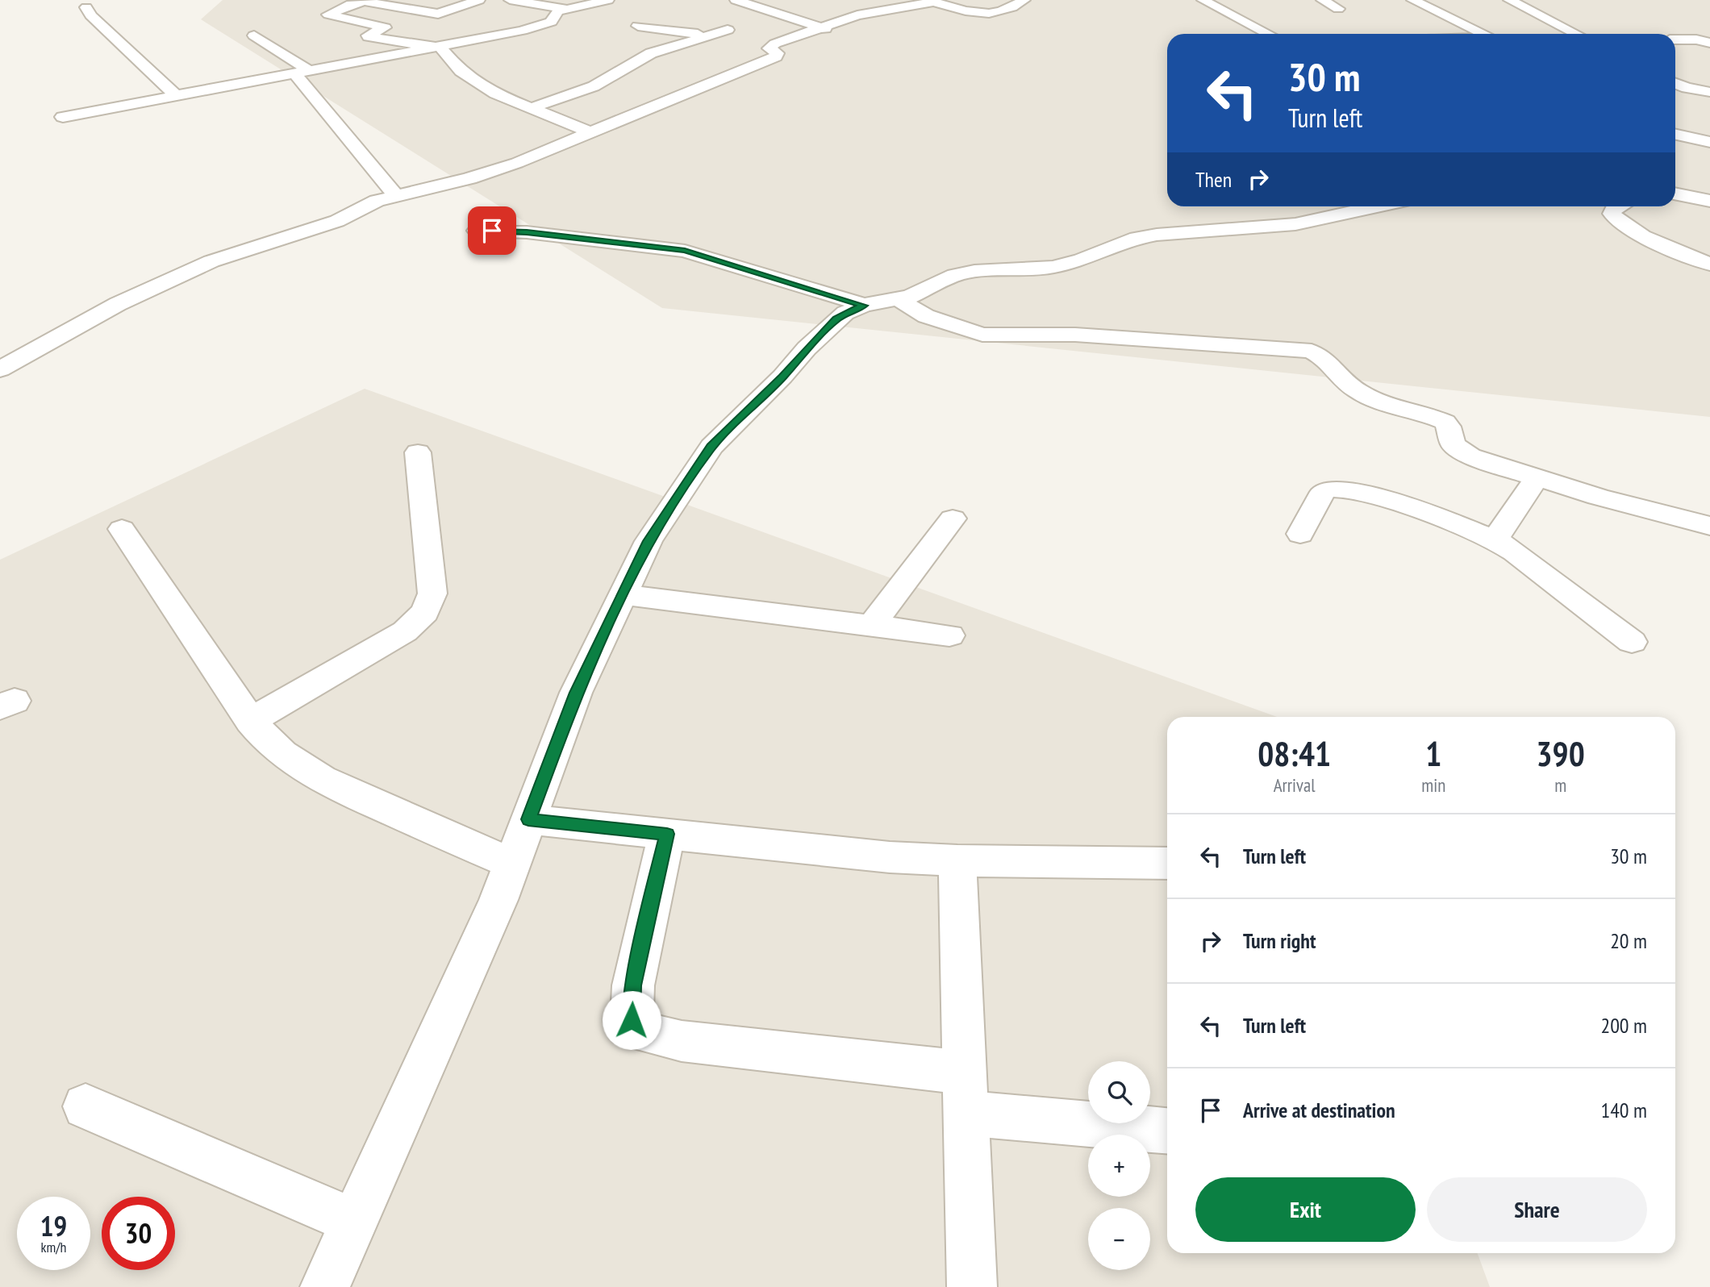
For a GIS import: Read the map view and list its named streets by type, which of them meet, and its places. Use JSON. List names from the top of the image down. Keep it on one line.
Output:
{"page":{"turn":["30 m","Turn left"],"then":"Then","eta":["08:41","Arrival","1","min","390","m"],"list":[{"name":"Turn left","value":"30 m"},{"name":"Turn right","value":"20 m"},{"name":"Turn left","value":"200 m"},{"name":"Arrive at destination","value":"140 m"}],"map_buttons":["+","−"],"buttons":["Exit","Share"],"speed":"19 km/h","limit":"30"}}
